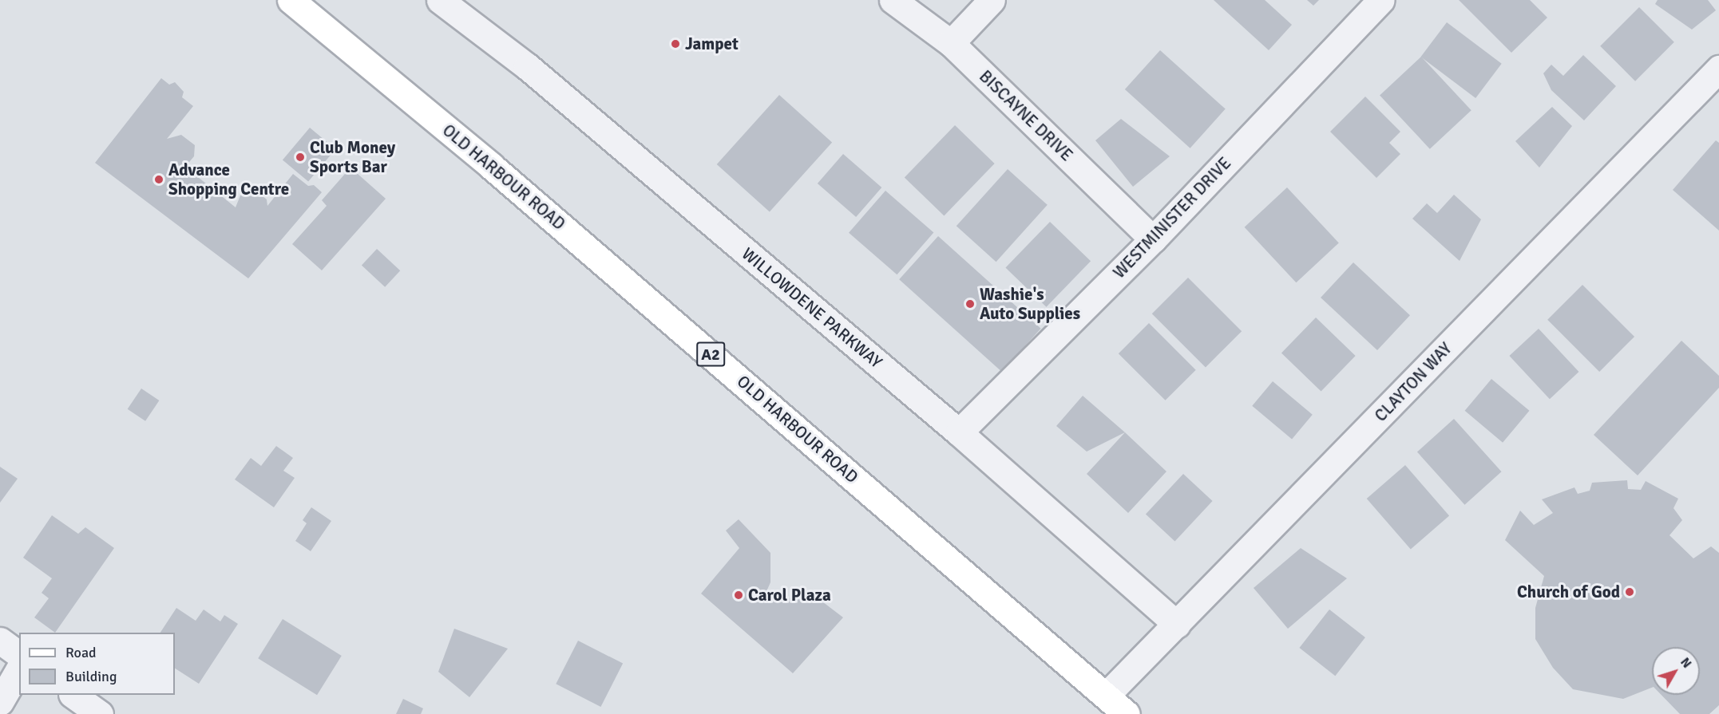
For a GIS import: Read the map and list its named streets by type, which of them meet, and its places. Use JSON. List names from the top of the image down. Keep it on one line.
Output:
{"streets":{"main road":["OLD HARBOUR ROAD","A2"],"street":["BISCAYNE DRIVE","WESTMINISTER DRIVE","WILLOWDENE PARKWAY","CLAYTON WAY"]},"crossings":[["BISCAYNE DRIVE","WESTMINISTER DRIVE"],["OLD HARBOUR ROAD","CLAYTON WAY"],["WESTMINISTER DRIVE","WILLOWDENE PARKWAY"],["WILLOWDENE PARKWAY","CLAYTON WAY"]],"places":["Jampet","Club Money Sports Bar","Advance Shopping Centre","Washie's Auto Supplies","Church of God","Carol Plaza"],"legend":["Road","Building"],"north":"top right"}
